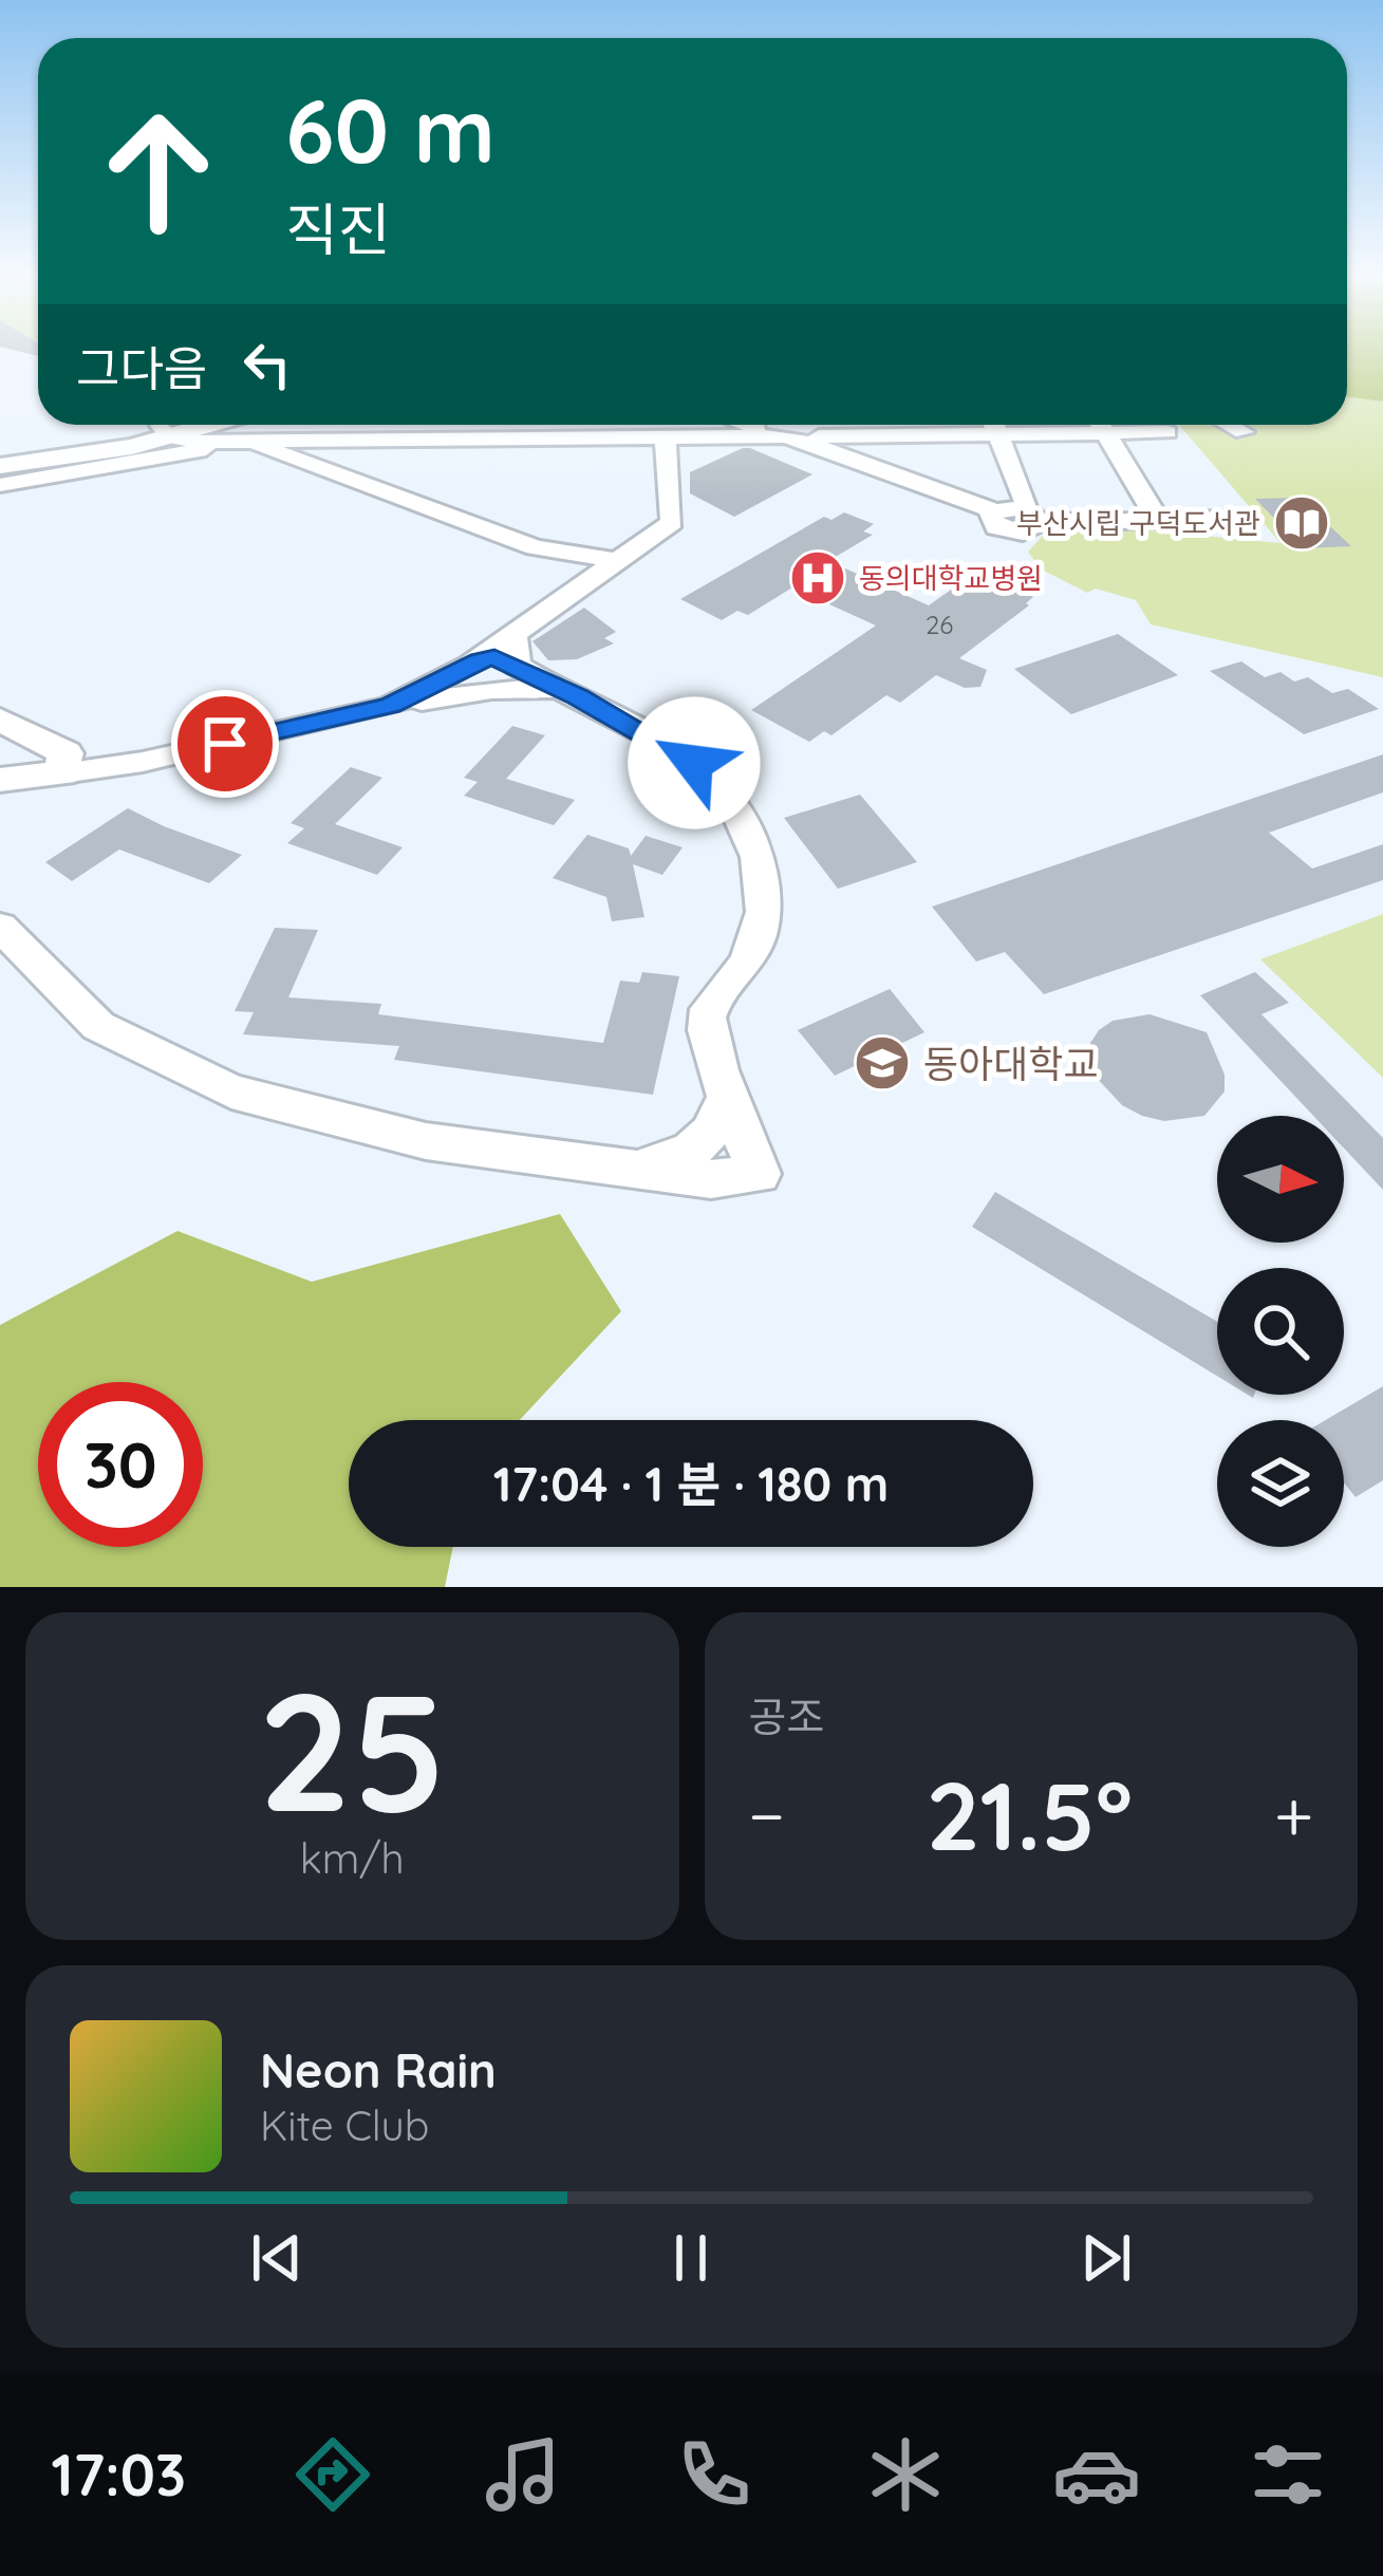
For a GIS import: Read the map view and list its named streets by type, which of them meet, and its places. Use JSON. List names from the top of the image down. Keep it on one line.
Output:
{"places":{"library":["부산시립 구덕도서관"],"hospital":["동의대학교병원"],"school or university":["동아대학교"]},"house_numbers":["26"],"north":"right","page":{"turn":["60 m","직진"],"then":"그다음","limit":"30","trip":"17:04 · 1 분 · 180 m","tile":[["25","km/h"],"공조"],"heat":["−","21.5°","+"],"song":["Neon Rain","Kite Club"],"tabs":"17:03"}}
